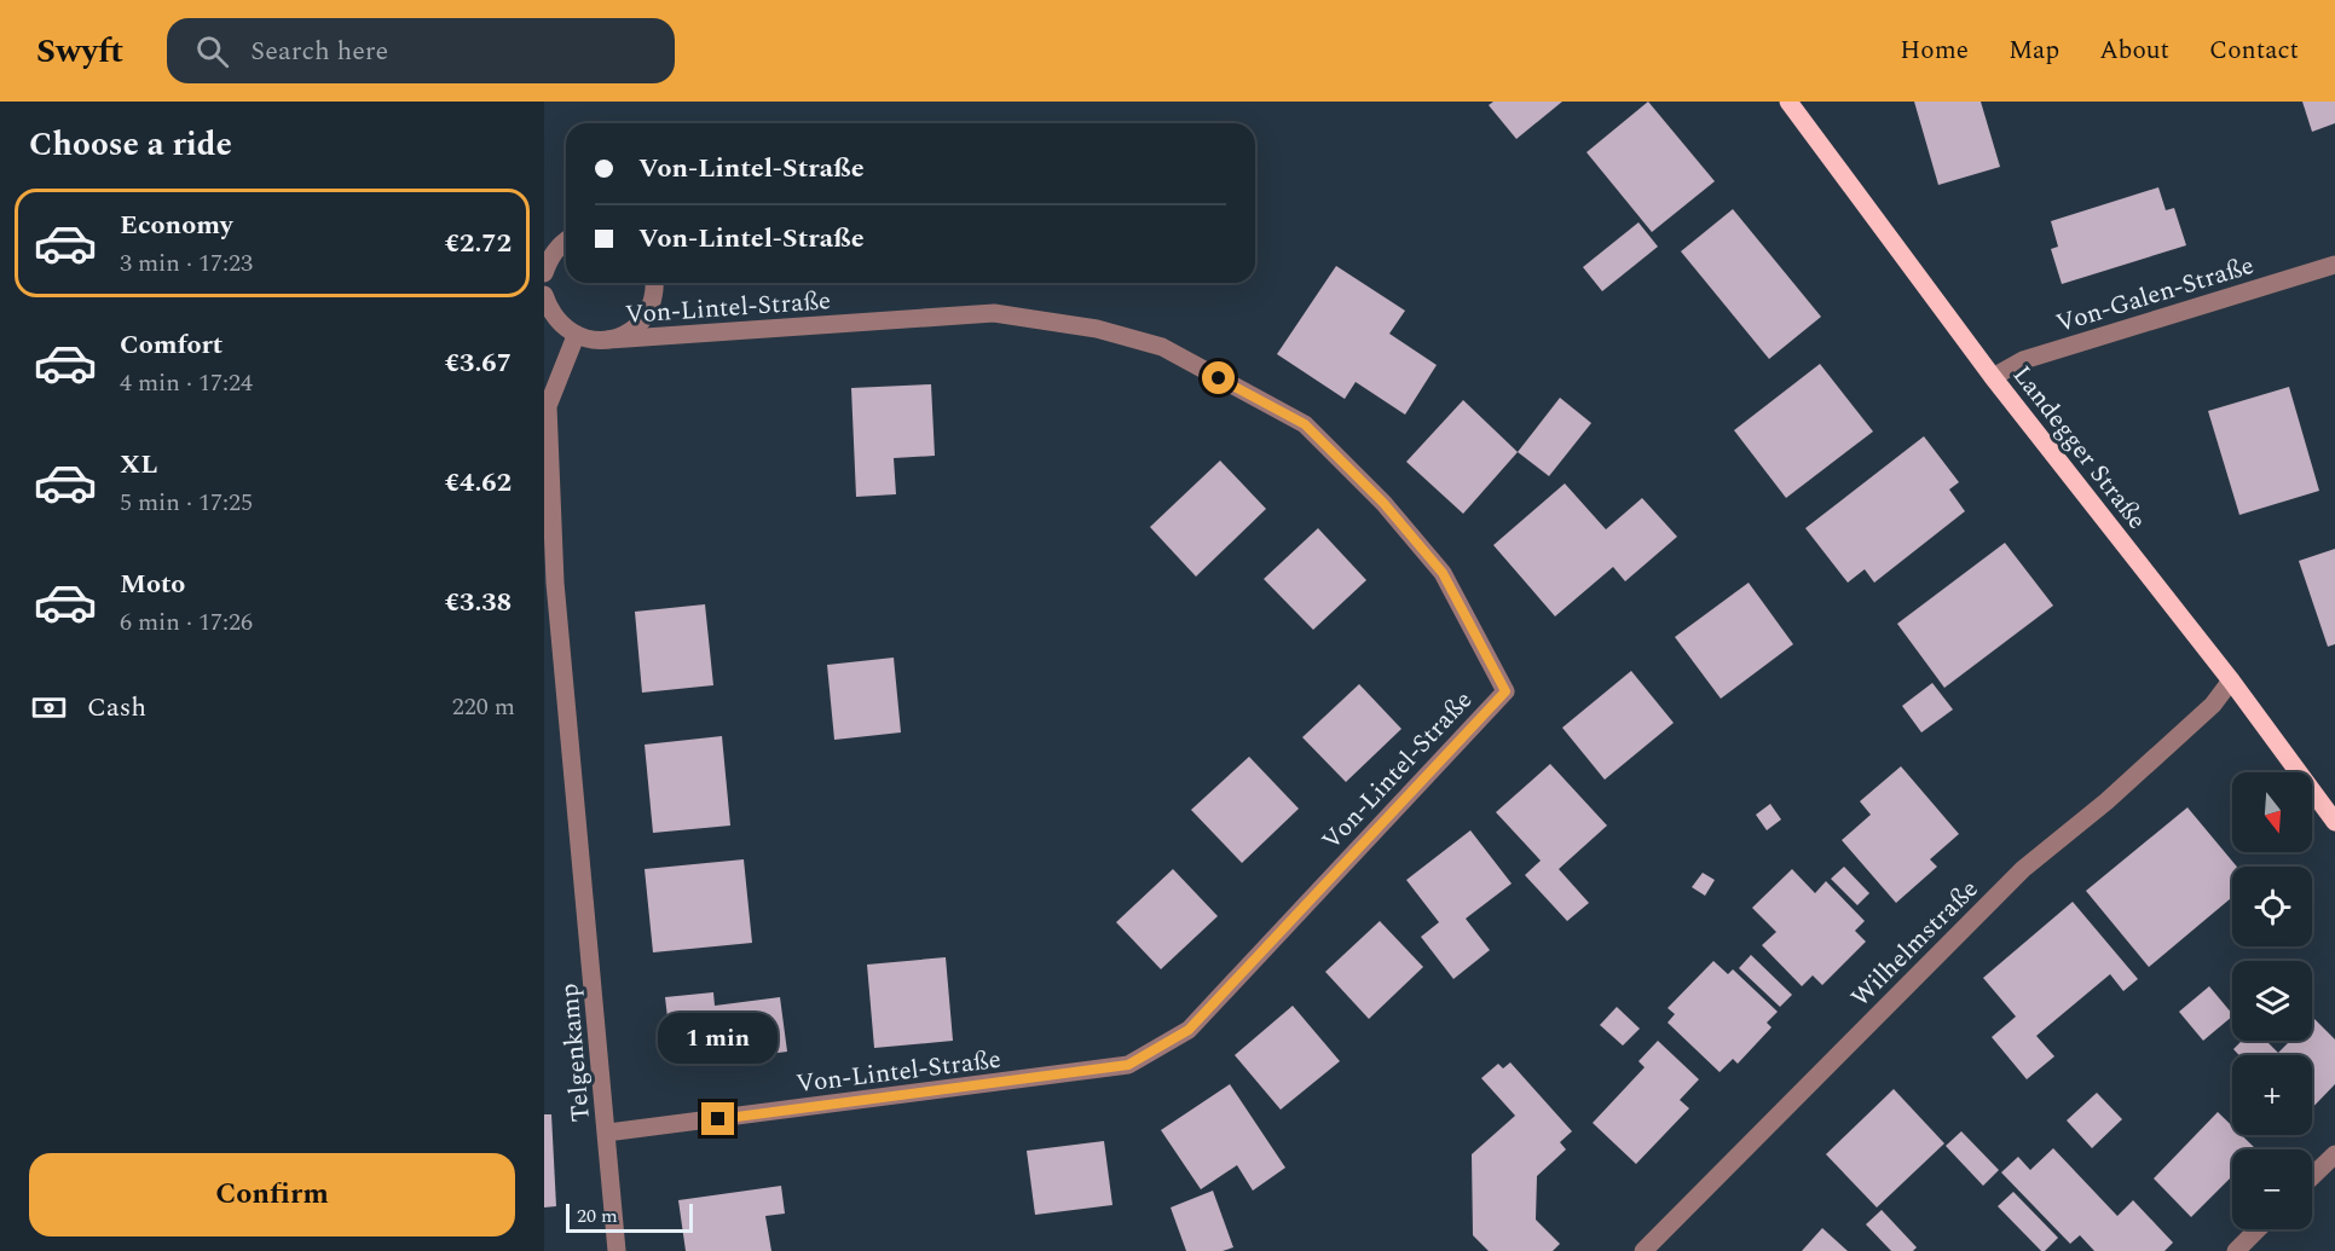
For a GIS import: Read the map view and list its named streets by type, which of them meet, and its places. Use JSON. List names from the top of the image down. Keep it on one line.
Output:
{"streets":{"main road":["Landegger Straße"],"street":["Von-Galen-Straße","Von-Lintel-Straße","Wilhelmstraße","Telgenkamp"]},"crossings":[["Von-Galen-Straße","Landegger Straße"],["Von-Lintel-Straße","Telgenkamp"],["Landegger Straße","Wilhelmstraße"]],"scale_bar":"20 m","north":"bottom","page":{"header":"Swyft","search":"Search here","nav":["Home","Map","About","Contact"],"heading":"Choose a ride","banner":["Von-Lintel-Straße","Von-Lintel-Straße"],"list":[{"name":"Economy","note":"3 min · 17:23","value":"€2.72"},{"name":"Comfort","note":"4 min · 17:24","value":"€3.67"},{"name":"XL","note":"5 min · 17:25","value":"€4.62"},{"name":"Moto","note":"6 min · 17:26","value":"€3.38"}],"pay":["Cash","220 m"],"map_buttons":["+","−"],"bubble":"1 min","buttons":"Confirm","scale":"20 m"}}
